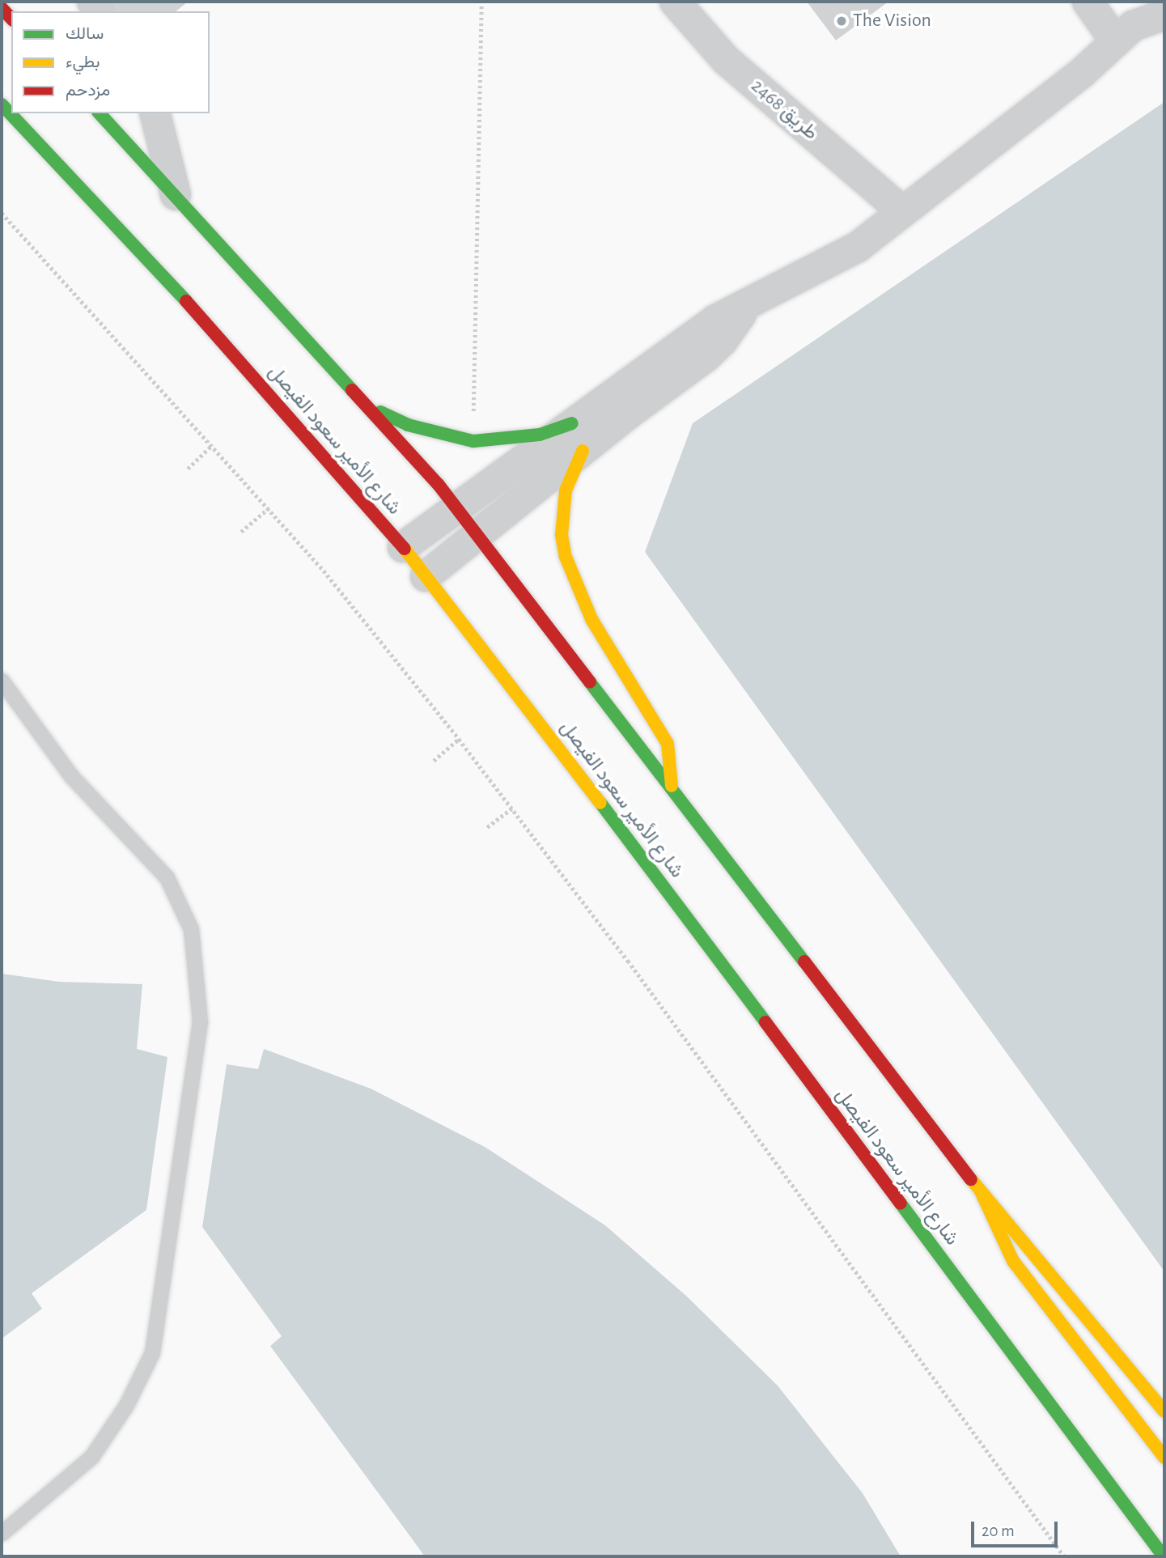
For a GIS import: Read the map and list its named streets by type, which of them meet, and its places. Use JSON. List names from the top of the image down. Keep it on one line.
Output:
{"streets":{"street":["طريق 2468","شارع الأمير سعود الفيصل"]},"places":["The Vision"],"legend":["سالك","بطيء","مزدحم"],"scale_bar":"20 m"}
